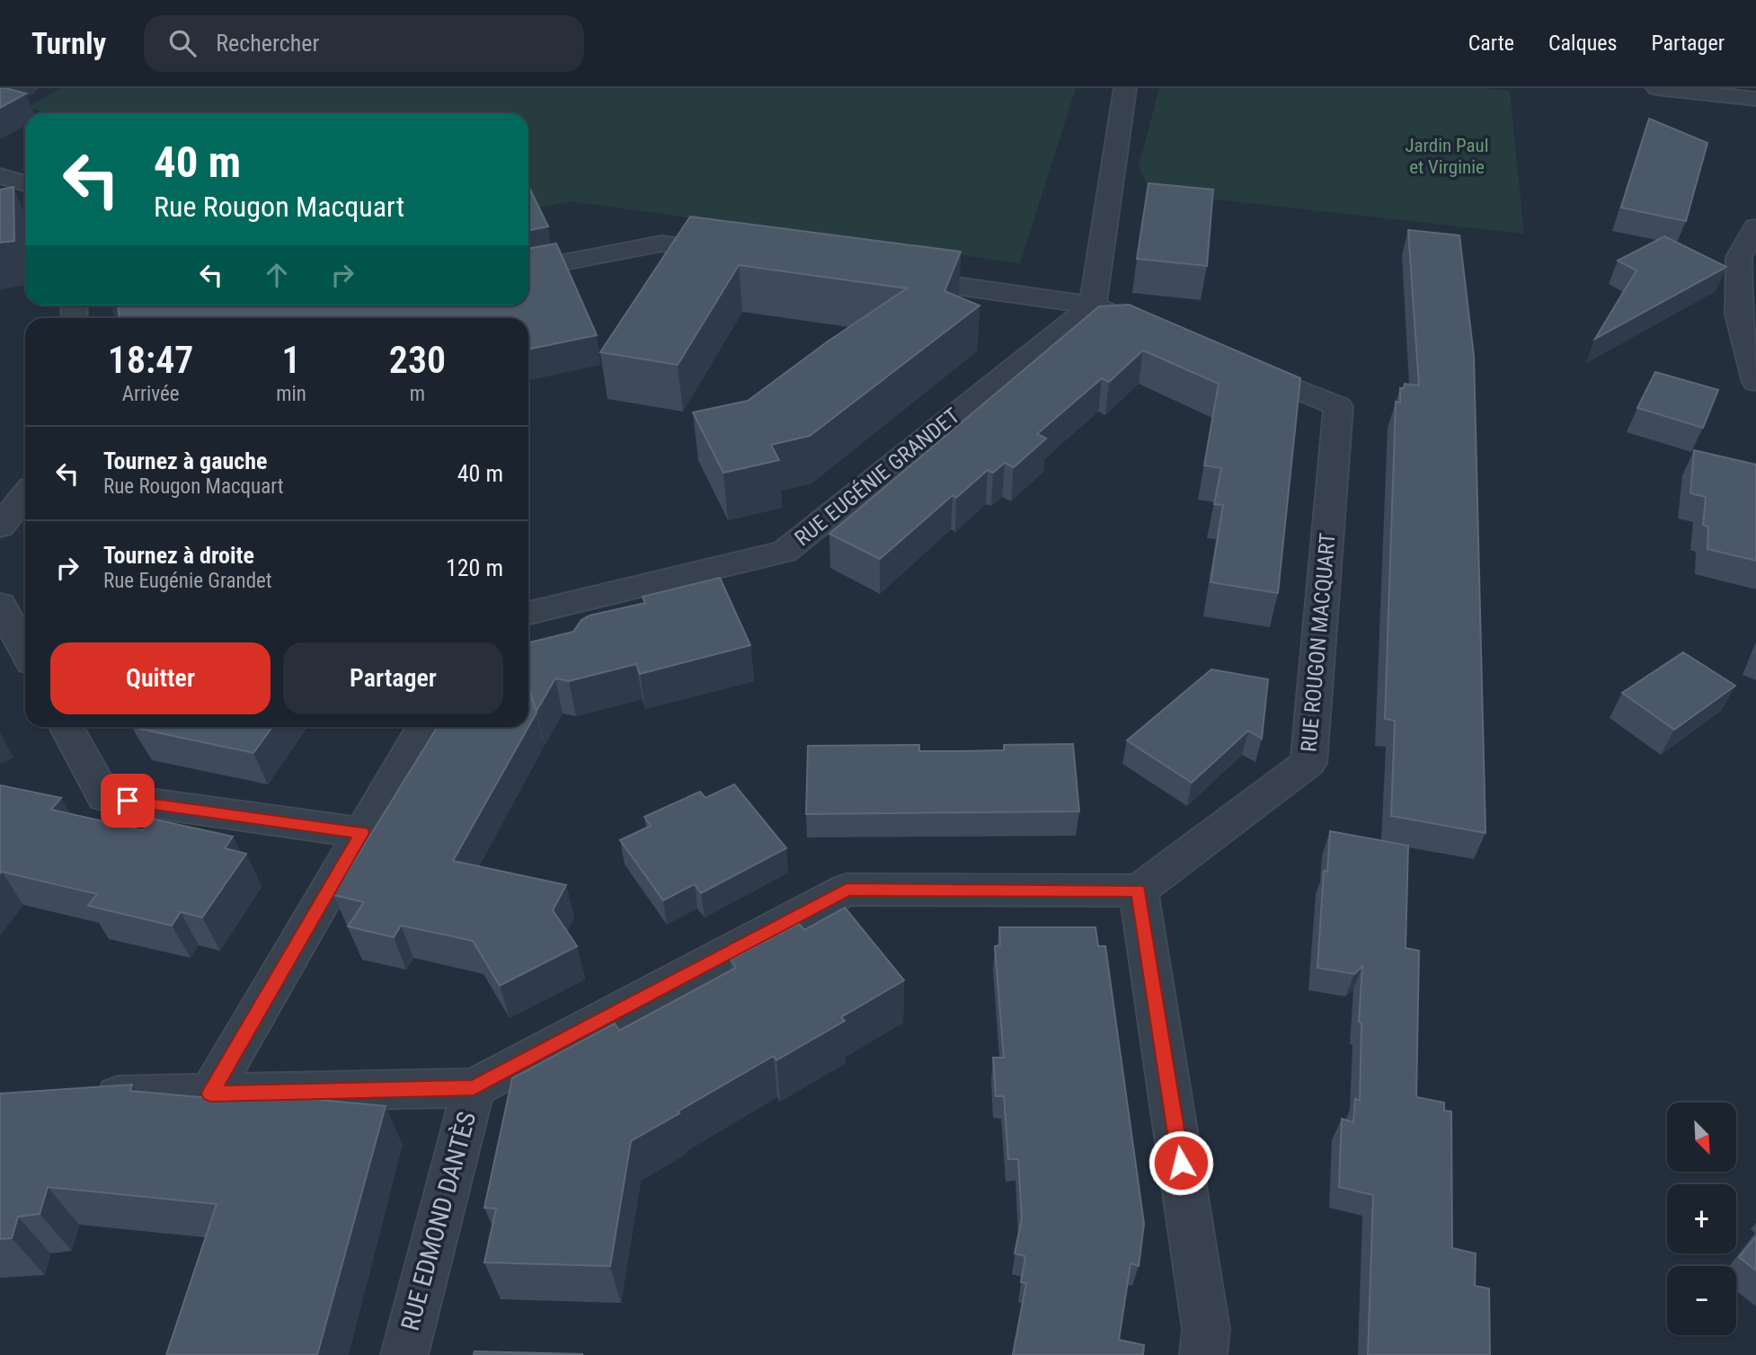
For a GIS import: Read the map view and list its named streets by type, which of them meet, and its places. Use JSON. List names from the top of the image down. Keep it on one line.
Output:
{"streets":{"street":["RUE EUGÉNIE GRANDET","RUE ROUGON MACQUART","RUE EDMOND DANTÈS"]},"parks":["Jardin Paul et Virginie"],"north":"bottom right","page":{"header":"Turnly","search":"Rechercher","nav":["Carte","Calques","Partager"],"turn":["40 m","Rue Rougon Macquart"],"eta":["18:47","Arrivée","1","min","230","m"],"list":[{"name":"Tournez à gauche","note":"Rue Rougon Macquart","value":"40 m"},{"name":"Tournez à droite","note":"Rue Eugénie Grandet","value":"120 m"}],"buttons":["Quitter","Partager"],"map_buttons":["+","−"]}}
